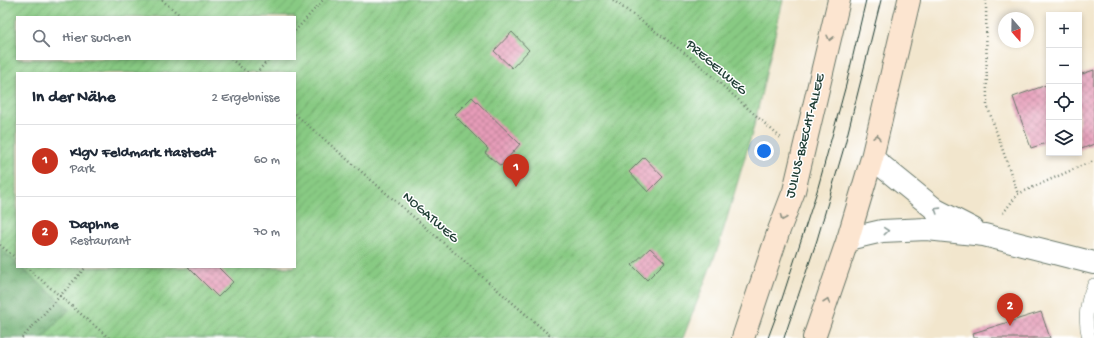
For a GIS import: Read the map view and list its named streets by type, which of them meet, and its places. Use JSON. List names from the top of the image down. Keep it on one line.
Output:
{"streets":{"main road":["JULIUS-BRECHT-ALLEE"],"path":["PREGELWEG","NOGATWEG"]},"crossings":[["PREGELWEG","JULIUS-BRECHT-ALLEE"]],"north":"bottom","page":{"map_buttons":["+","−"],"search":"Hier suchen","heading":["In der Nähe","2 Ergebnisse"],"list":[{"mark":"1","name":"KlgV Feldmark Hastedt","note":"Park","value":"60 m"},{"mark":"2","name":"Daphne","note":"Restaurant","value":"70 m"}],"pins":["1","2"]}}
